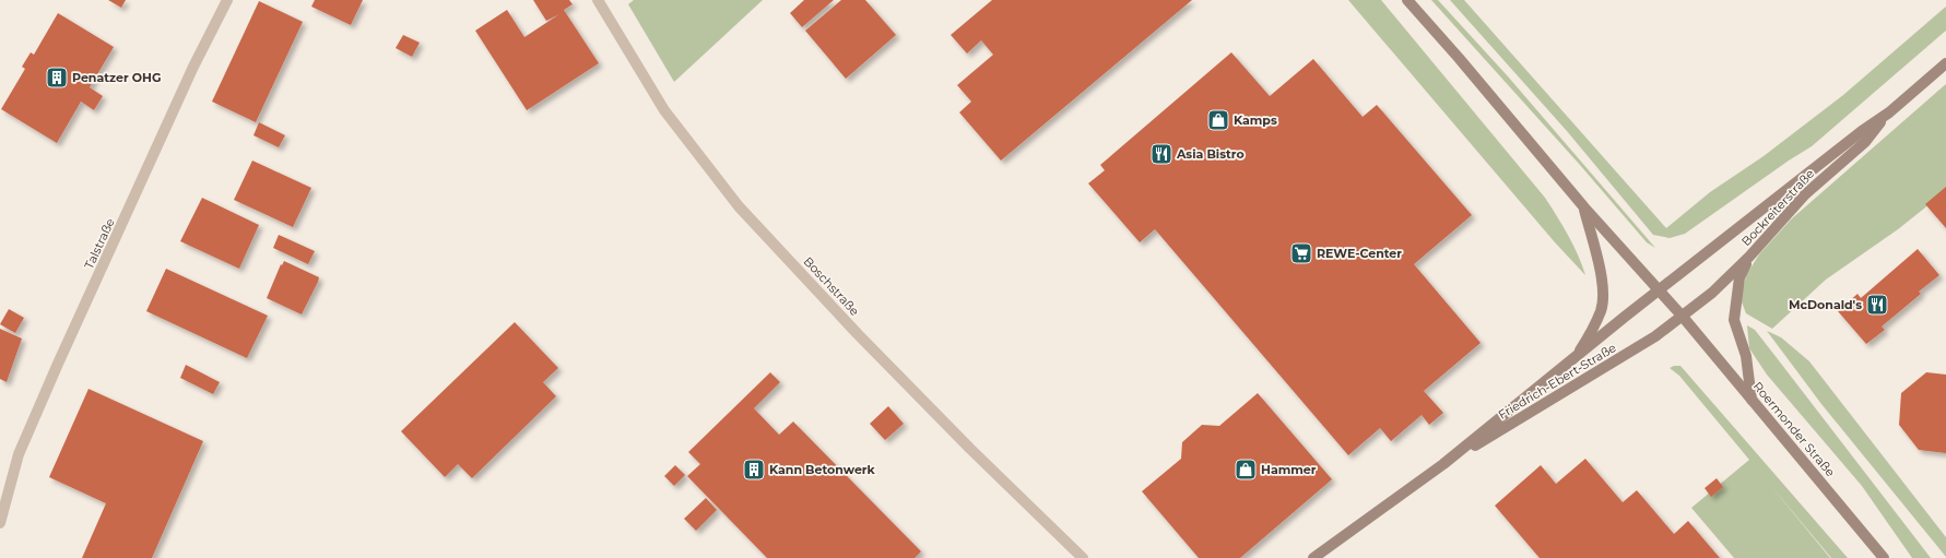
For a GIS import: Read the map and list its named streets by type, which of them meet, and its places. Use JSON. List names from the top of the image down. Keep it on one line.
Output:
{"streets":{"main road":["Bockreiterstraße","Friedrich-Ebert-Straße","Roermonder Straße"],"street":["Talstraße","Boschstraße"]},"crossings":[["Bockreiterstraße","Friedrich-Ebert-Straße"],["Bockreiterstraße","Roermonder Straße"],["Friedrich-Ebert-Straße","Roermonder Straße"]],"places":{"building":["Penatzer OHG","Kann Betonwerk"],"shop":["Kamps","Hammer"],"restaurant":["Asia Bistro","McDonald's"],"supermarket":["REWE-Center"]}}
